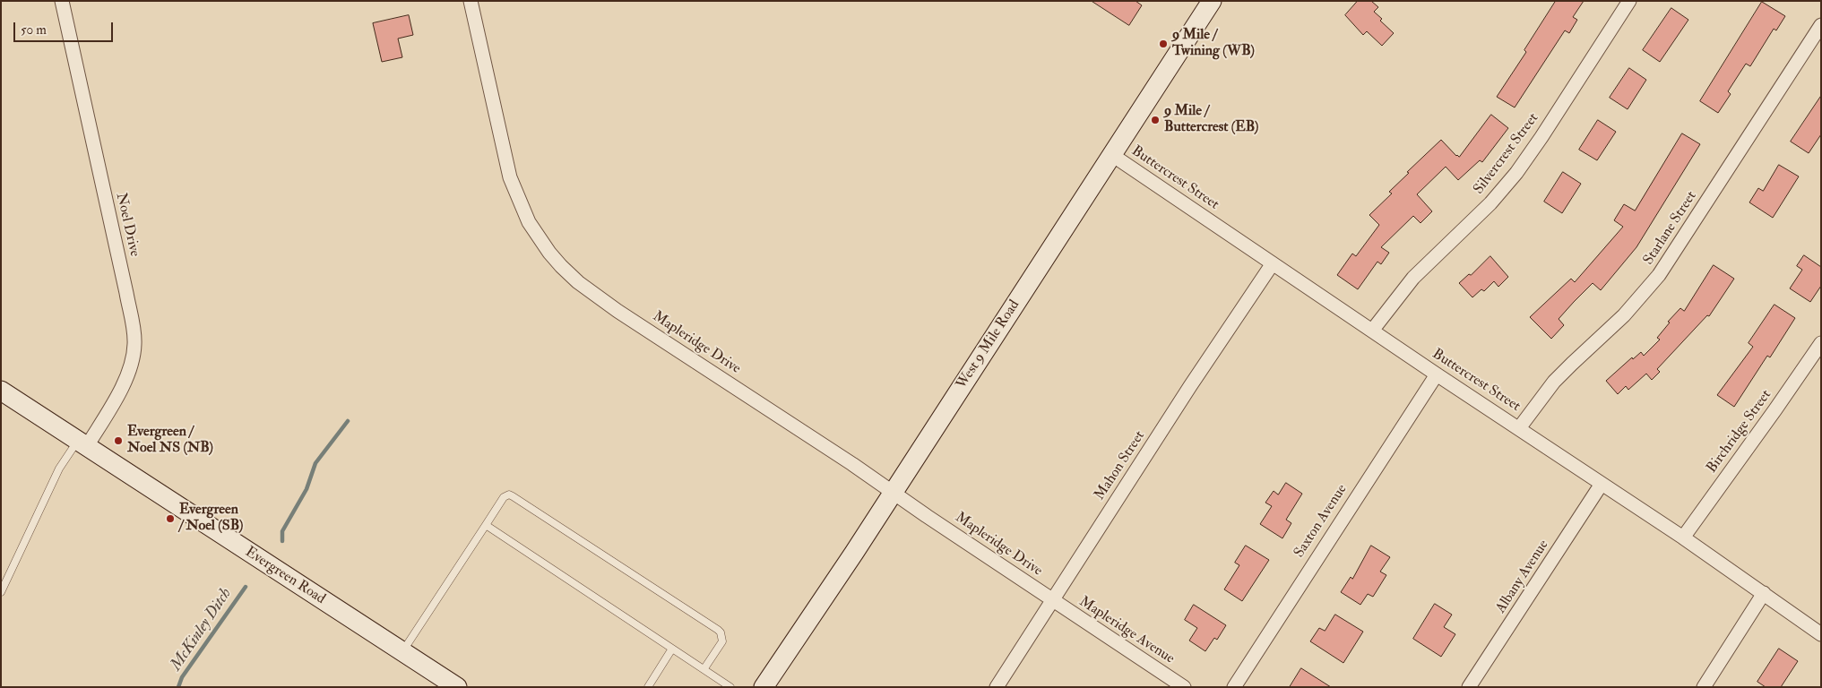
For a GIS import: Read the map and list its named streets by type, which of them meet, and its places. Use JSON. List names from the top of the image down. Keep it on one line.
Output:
{"streets":{"main road":["West 9 Mile Road","Evergreen Road"],"street":["Silvercrest Street","Buttercrest Street","Noel Drive","Starlane Street","Mapleridge Drive","Birchridge Street","Mahon Street","Saxton Avenue","Albany Avenue","Mapleridge Avenue"]},"crossings":[["Silvercrest Street","Buttercrest Street"],["Buttercrest Street","Starlane Street"],["Buttercrest Street","West 9 Mile Road"],["Buttercrest Street","Birchridge Street"],["Buttercrest Street","Mahon Street"],["Buttercrest Street","Saxton Avenue"],["Buttercrest Street","Albany Avenue"],["Noel Drive","Evergreen Road"],["Mapleridge Drive","West 9 Mile Road"],["Mapleridge Drive","Mahon Street"],["Mapleridge Drive","Mapleridge Avenue"],["Mahon Street","Mapleridge Avenue"]],"water":["McKinley Ditch"],"places":["9 Mile / Twining (WB)","9 Mile / Buttercrest (EB)","Evergreen / Noel NS (NB)","Evergreen / Noel (SB)"],"scale_bar":"50 m"}
